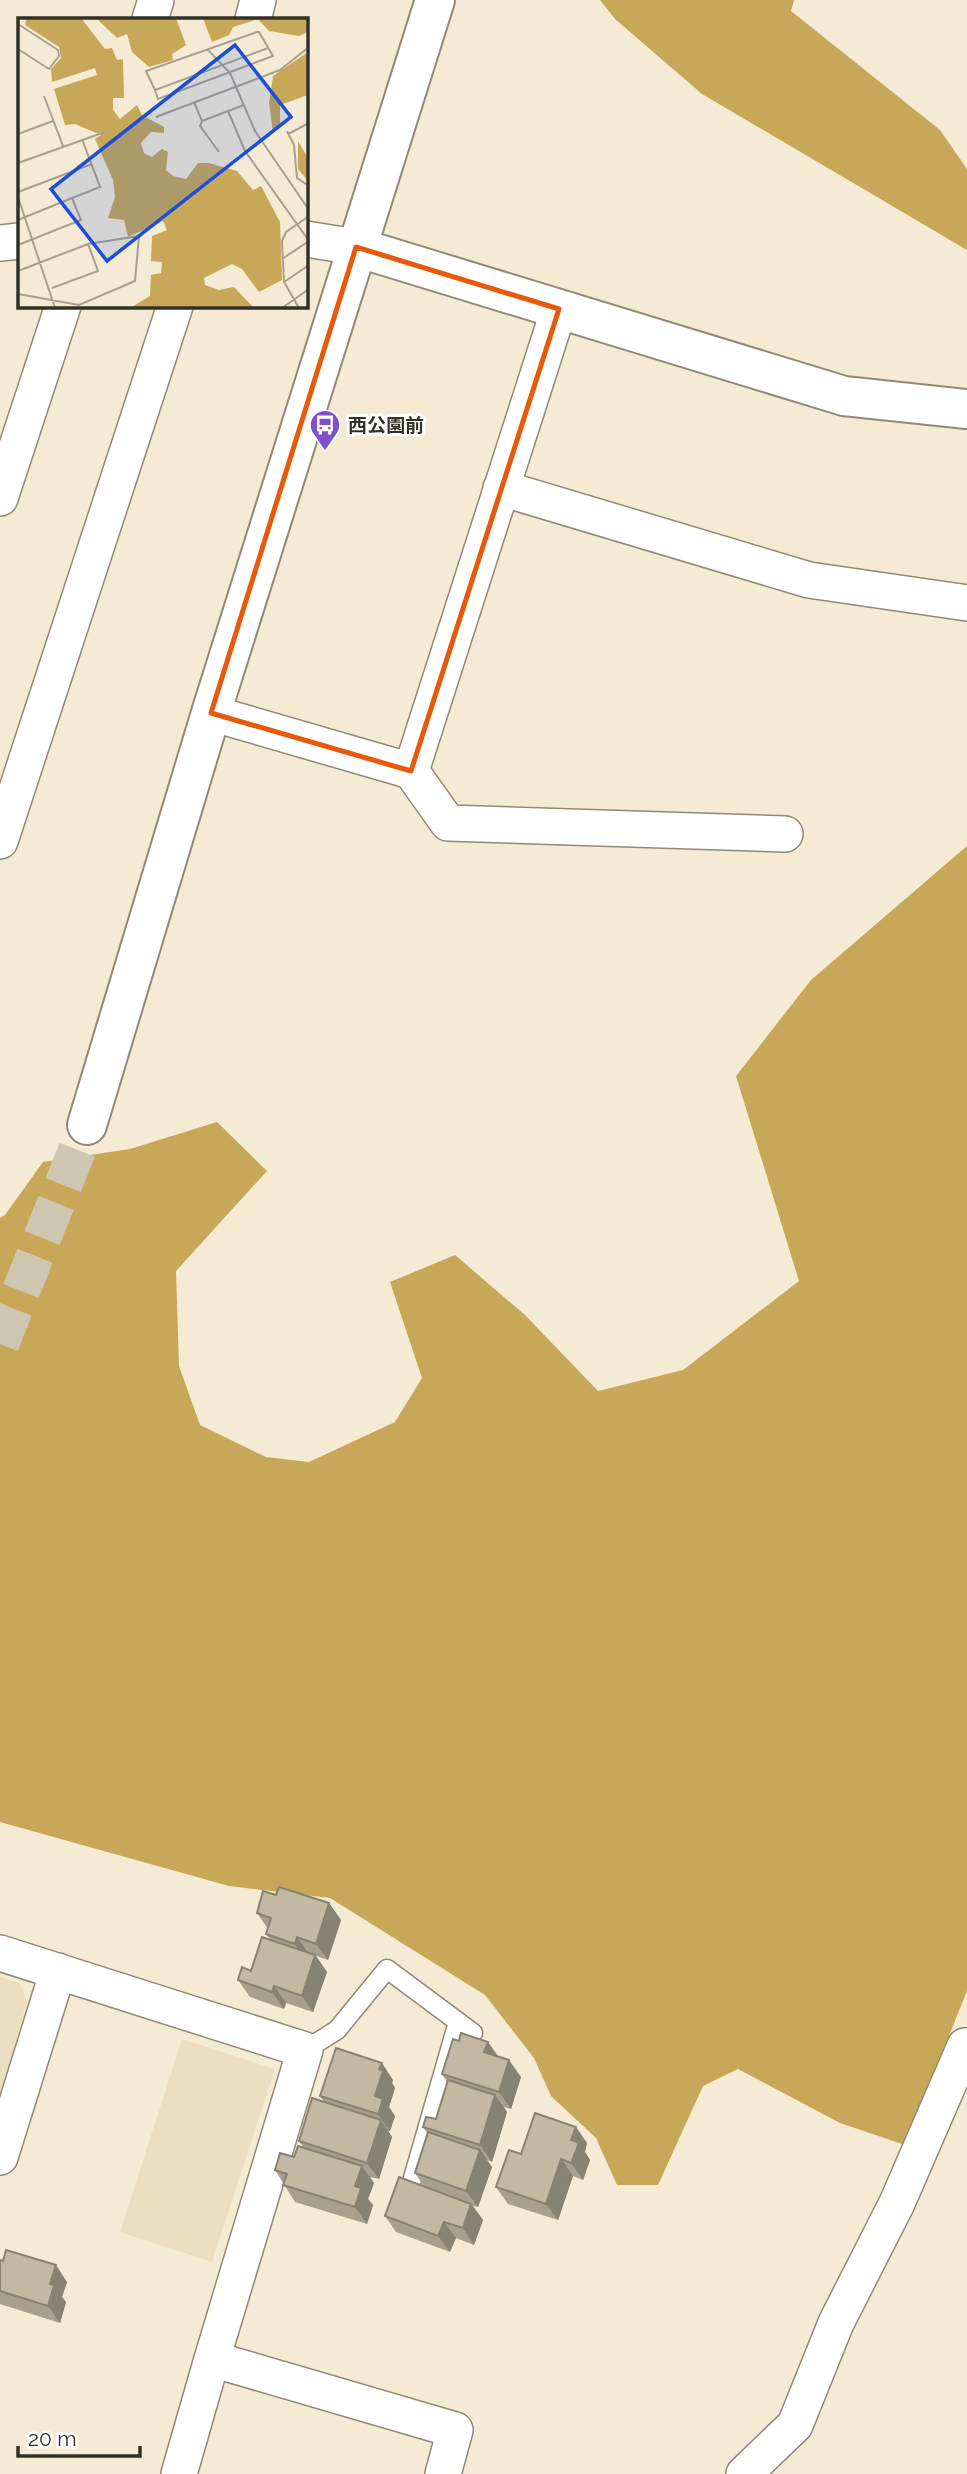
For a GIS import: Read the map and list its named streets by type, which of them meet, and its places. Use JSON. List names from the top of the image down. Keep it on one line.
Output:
{"places":{"bus stop":["西公園前"]},"scale_bar":"20 m"}
